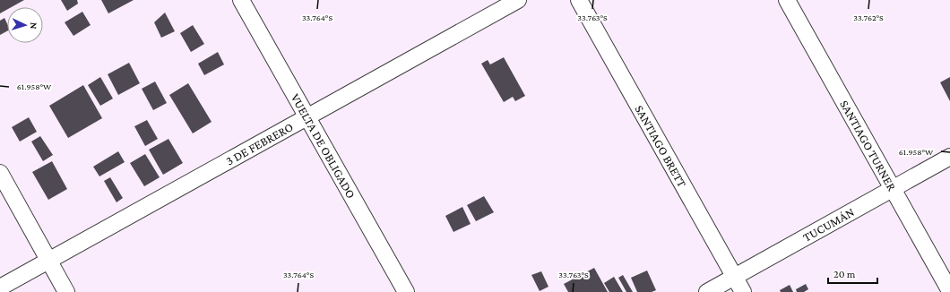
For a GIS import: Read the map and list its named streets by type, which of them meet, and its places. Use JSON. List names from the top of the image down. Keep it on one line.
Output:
{"streets":{"street":["3 DE FEBRERO","VUELTA DE OBLIGADO","SANTIAGO BRETT","SANTIAGO TURNER","TUCUMÁN"]},"crossings":[["3 DE FEBRERO","VUELTA DE OBLIGADO"],["SANTIAGO BRETT","TUCUMÁN"],["SANTIAGO TURNER","TUCUMÁN"]],"scale_bar":"20 m","north":"right","coordinates":["33.764°S","33.763°S","33.762°S","61.958°W"]}
